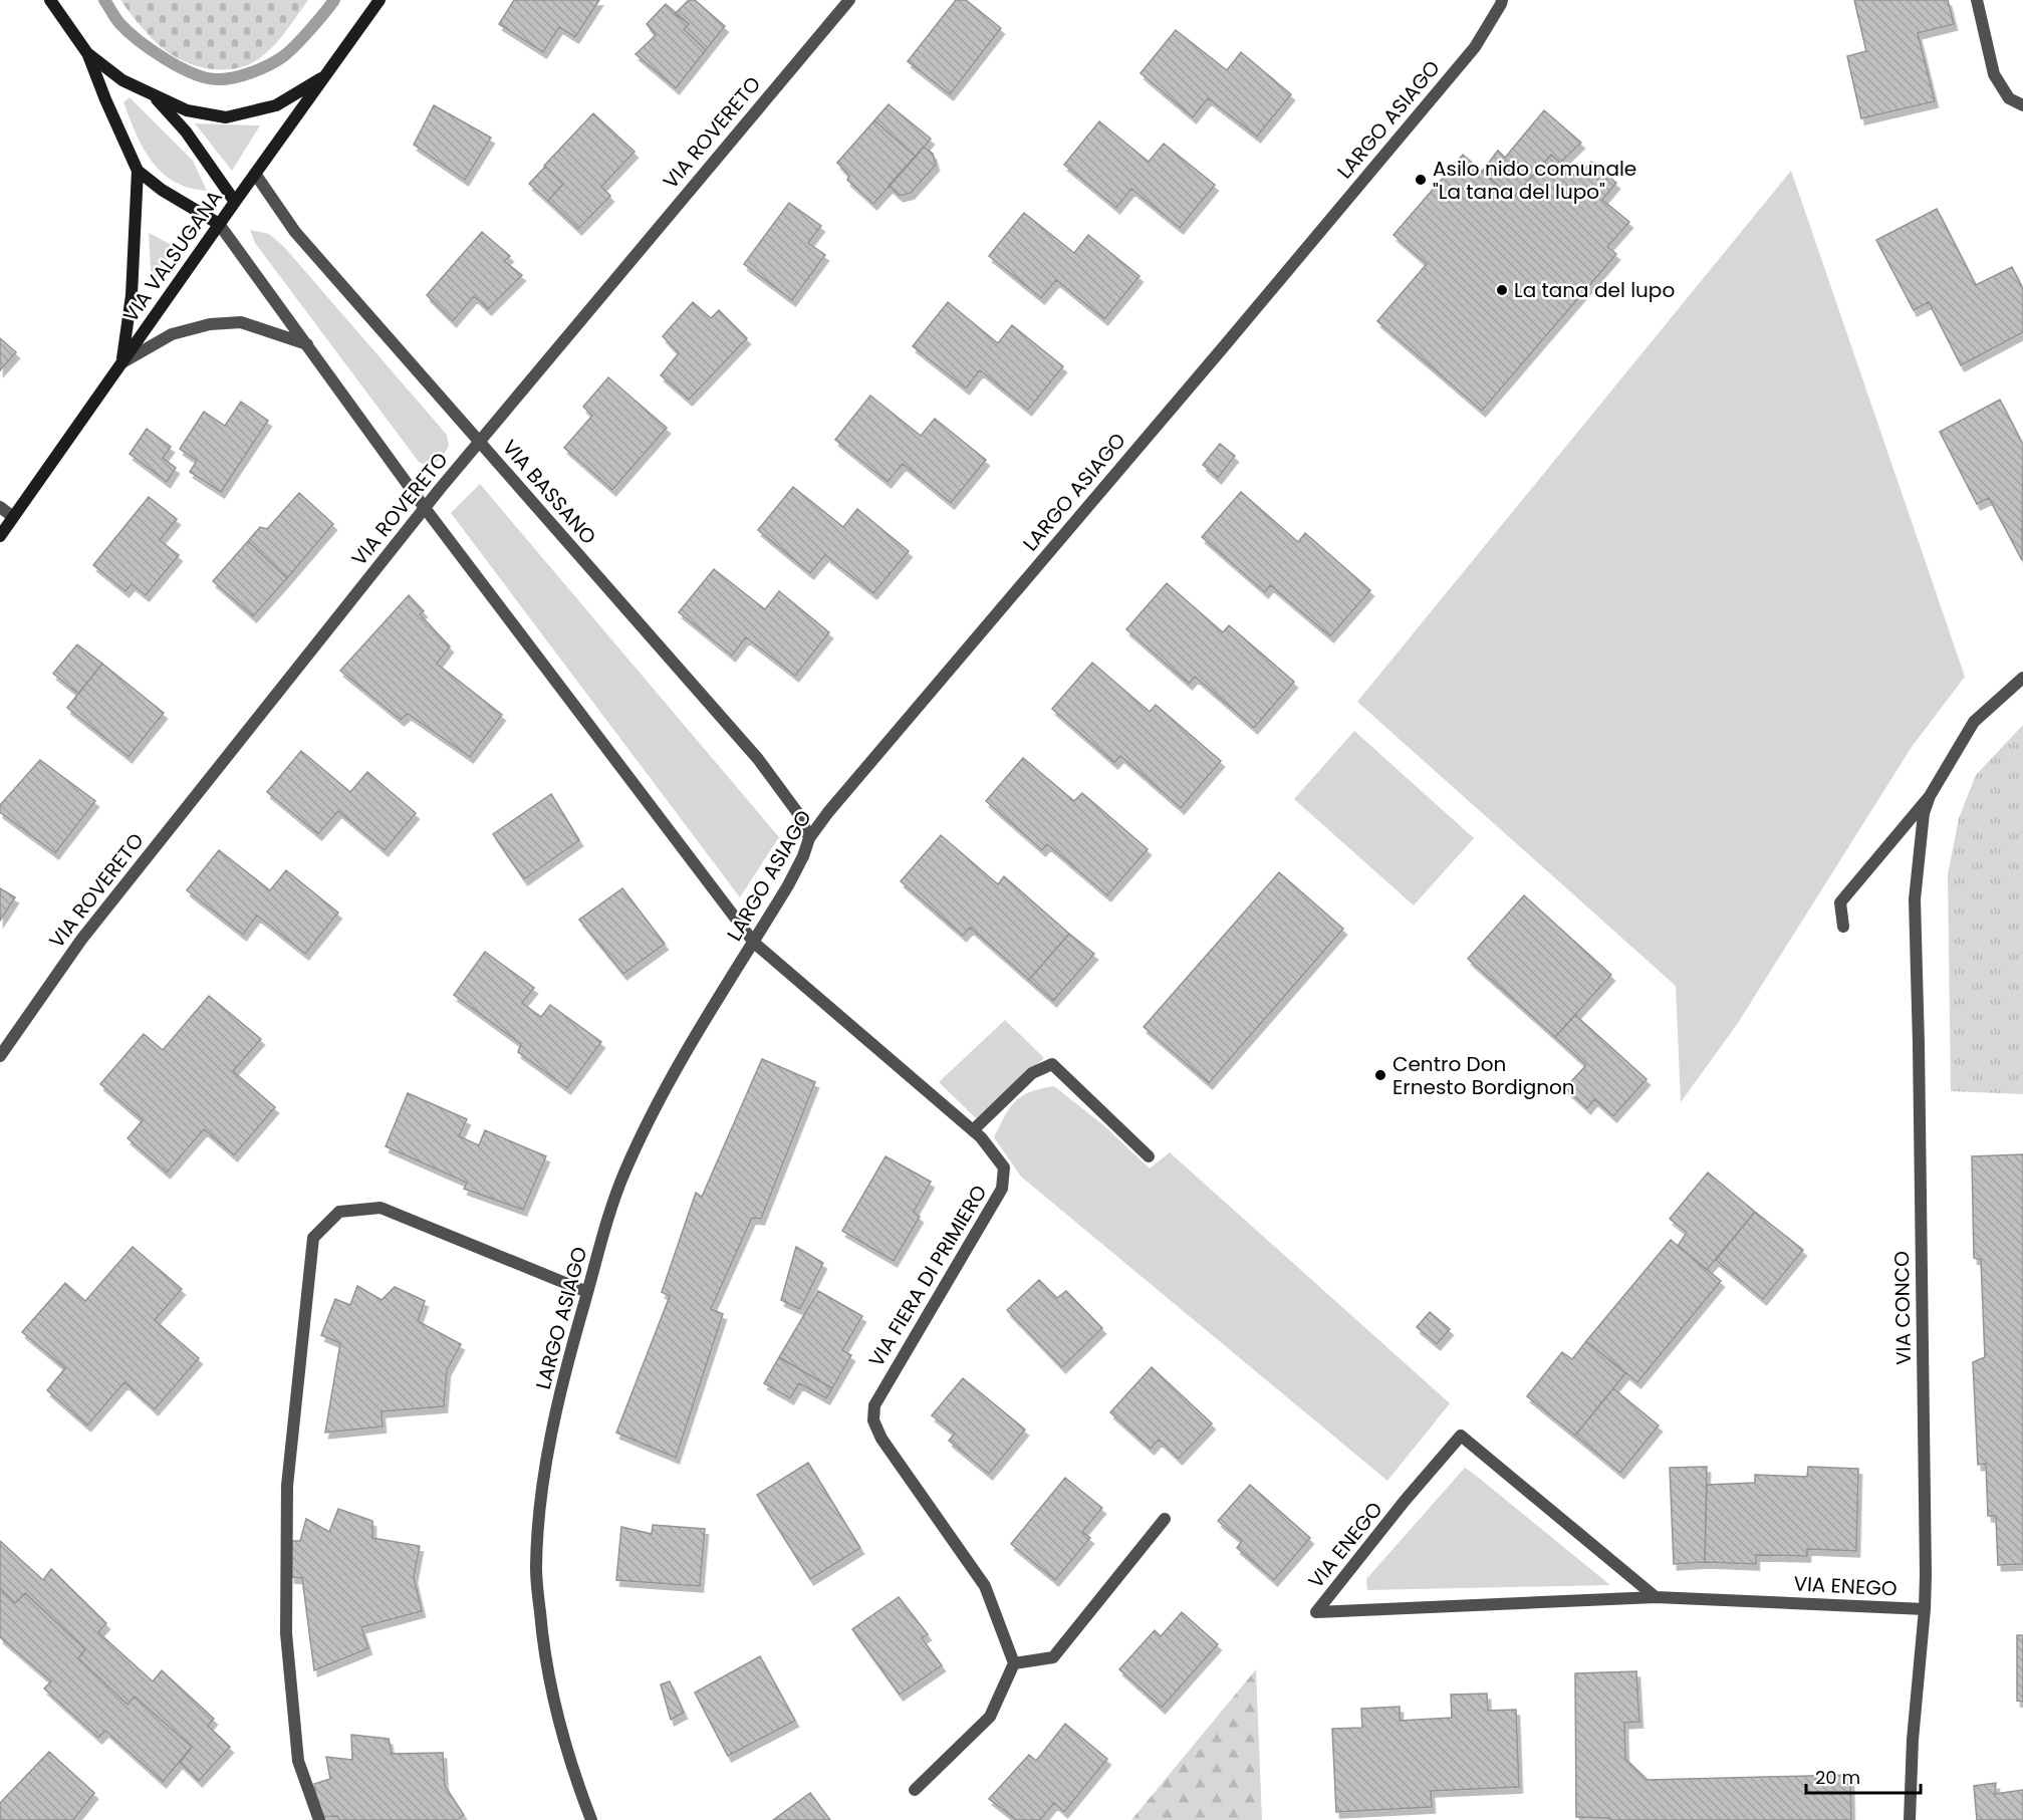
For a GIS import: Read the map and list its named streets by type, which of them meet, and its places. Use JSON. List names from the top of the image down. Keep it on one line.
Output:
{"streets":{"street":["LARGO ASIAGO","VIA ROVERETO","VIA VALSUGANA","VIA BASSANO","VIA FIERA DI PRIMIERO","VIA CONCO","VIA ENEGO"]},"crossings":[["LARGO ASIAGO","VIA BASSANO"],["LARGO ASIAGO","VIA FIERA DI PRIMIERO"],["VIA ROVERETO","VIA BASSANO"],["VIA VALSUGANA","VIA BASSANO"],["VIA CONCO","VIA ENEGO"]],"places":["Asilo nido comunale \"La tana del lupo\"","La tana del lupo","Centro Don Ernesto Bordignon"],"scale_bar":"20 m"}
